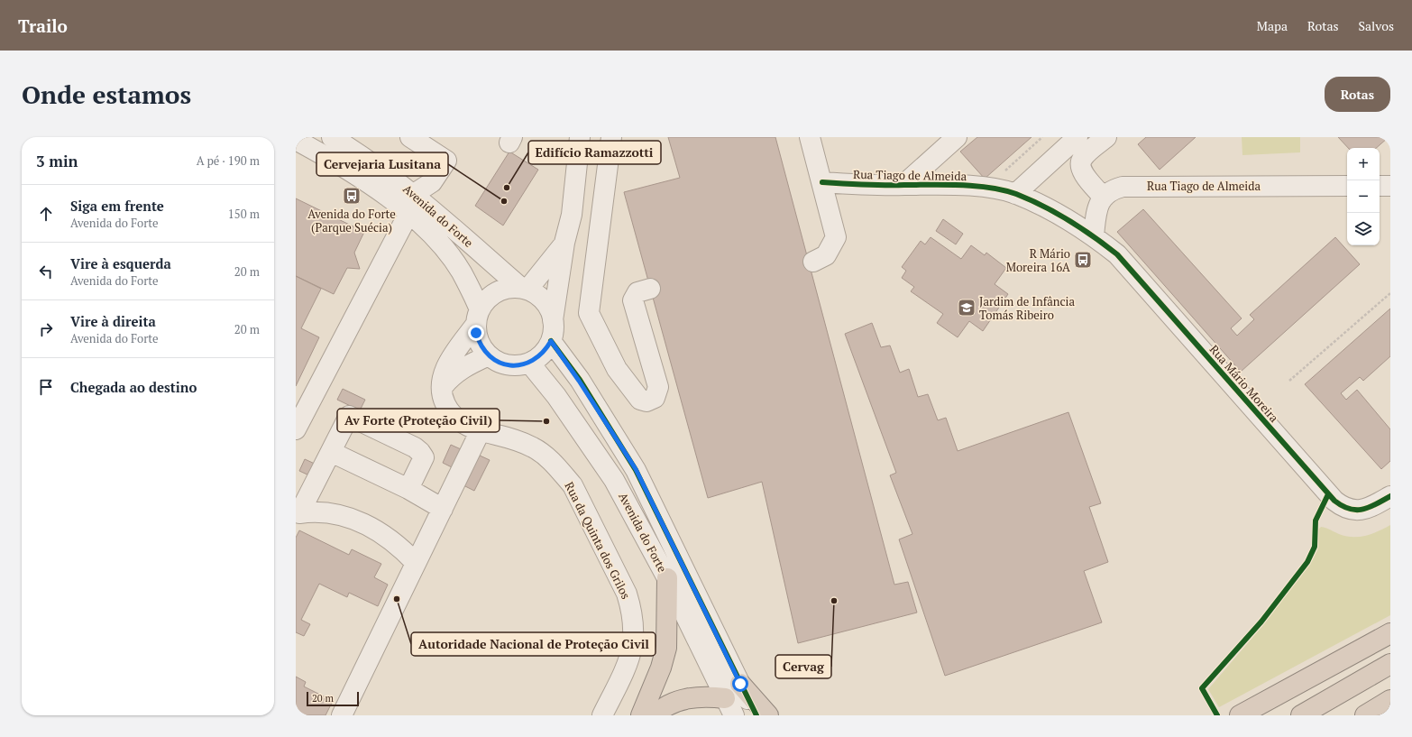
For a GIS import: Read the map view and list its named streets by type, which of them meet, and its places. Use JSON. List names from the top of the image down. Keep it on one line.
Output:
{"streets":{"street":["Rua Tiago de Almeida","Avenida do Forte","Rua Mário Moreira","Rua da Quinta dos Grilos"]},"crossings":[["Rua Tiago de Almeida","Rua Mário Moreira"]],"places":{"other":["Edifício Ramazzotti","Cervejaria Lusitana","Av Forte (Proteção Civil)","Autoridade Nacional de Proteção Civil","Cervag"],"bus stop":["Avenida do Forte (Parque Suécia)","R Mário Moreira 16A"],"school or university":["Jardim de Infância Tomás Ribeiro"]},"scale_bar":"20 m","page":{"header":"Trailo","nav":["Mapa","Rotas","Salvos"],"buttons":"Rotas","title":"Onde estamos","heading":["3 min","A pé · 190 m"],"map_buttons":["+","−"],"list":[["Siga em frente","Avenida do Forte","150 m"],["Vire à esquerda","Avenida do Forte","20 m"],["Vire à direita","Avenida do Forte","20 m"],"Chegada ao destino"],"scale":"20 m"}}
